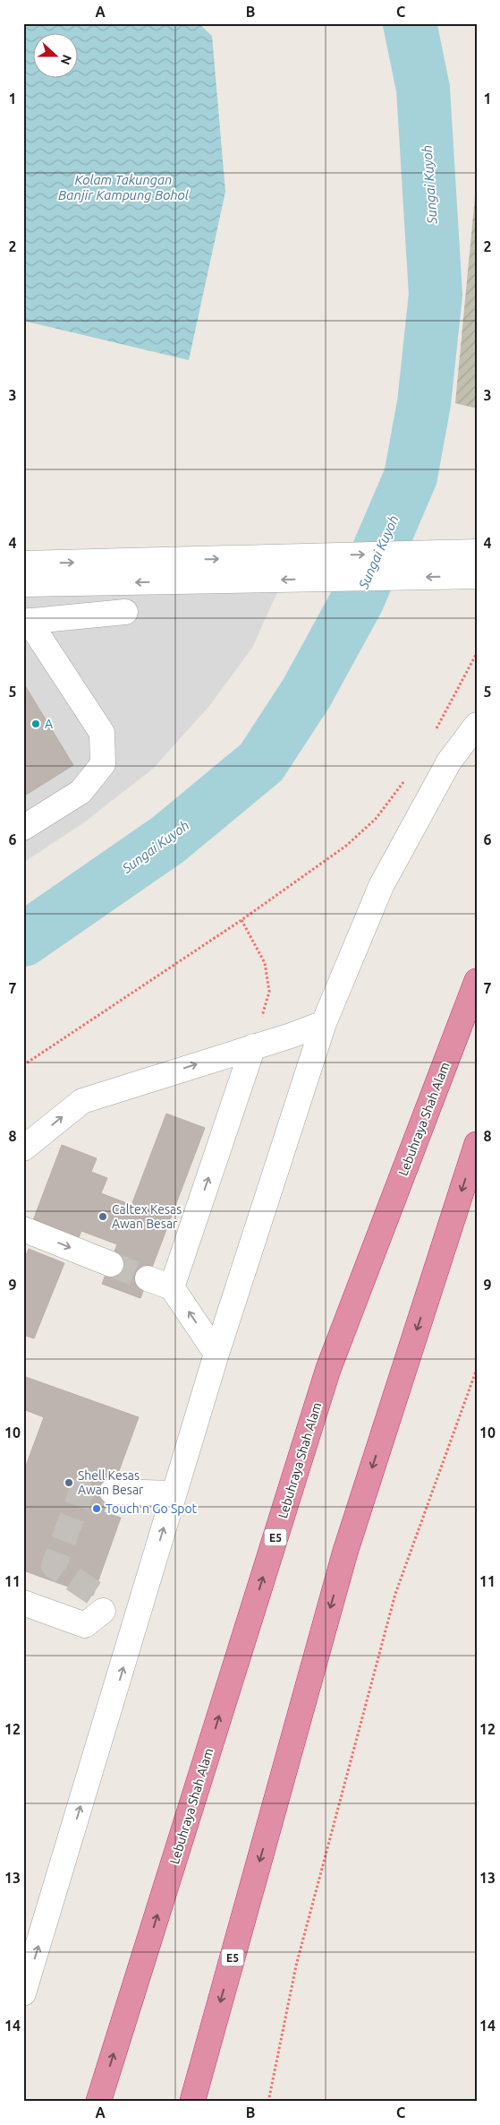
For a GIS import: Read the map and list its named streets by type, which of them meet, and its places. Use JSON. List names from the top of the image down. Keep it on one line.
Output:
{"streets":{"highway":["Lebuhraya Shah Alam","E5"]},"water":["Kolam Takungan Banjir Kampung Bohol","Sungai Kuyoh"],"places":["A","Caltex Kesas Awan Besar","Shell Kesas Awan Besar","Touch n Go Spot"],"north":"right","grid":{"columns":["A","B","C"],"rows":["1","2","3","4","5","6","7","8","9","10","11","12","13","14"]}}
